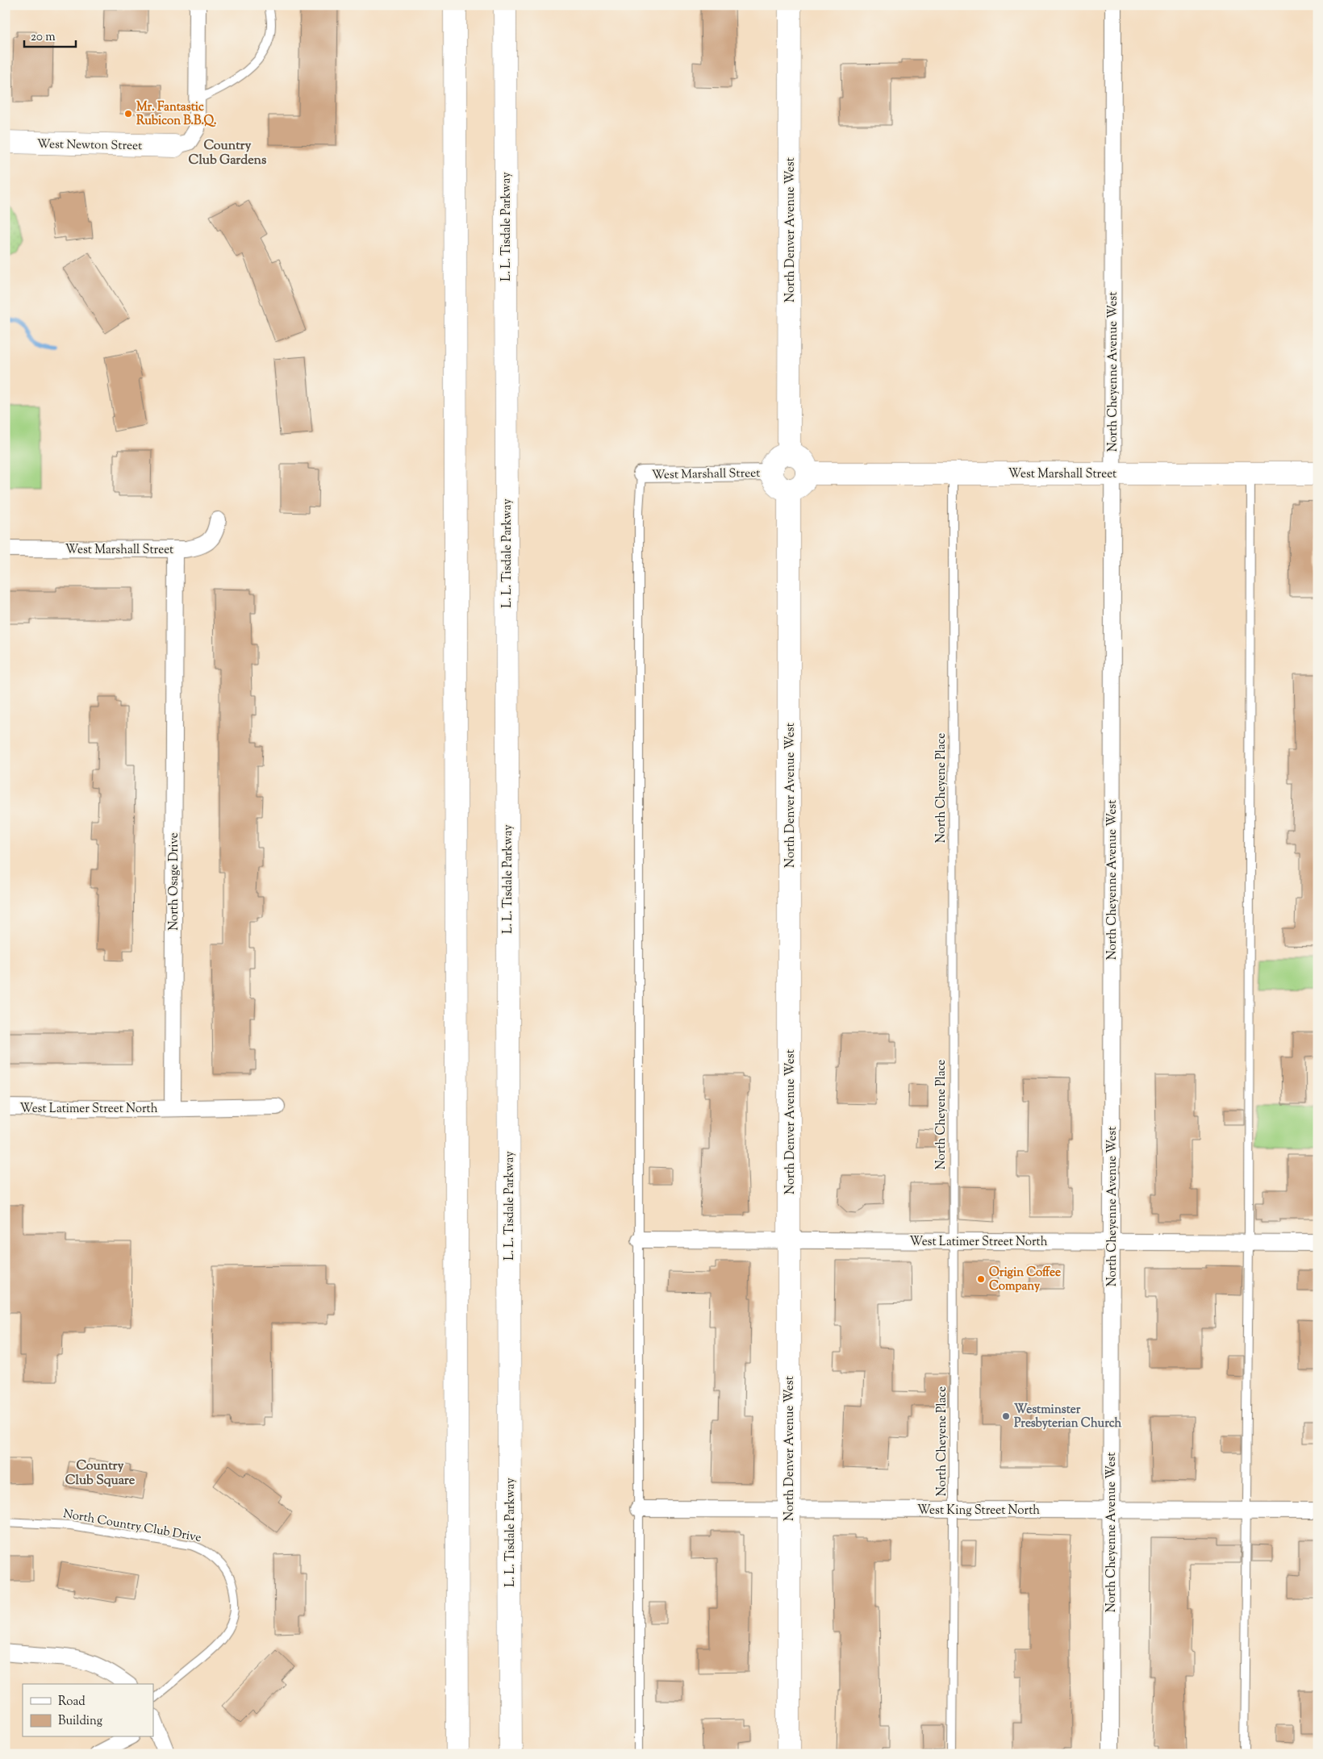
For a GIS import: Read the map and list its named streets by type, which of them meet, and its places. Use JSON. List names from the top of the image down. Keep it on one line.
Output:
{"streets":{"main road":["West Newton Street","L. L. Tisdale Parkway","North Denver Avenue West","West Marshall Street"],"street":["North Cheyenne Avenue West","North Osage Drive","West Latimer Street North","West King Street North"],"lane":["North Cheyene Place","North Country Club Drive"]},"crossings":[["North Denver Avenue West","West Marshall Street"],["North Denver Avenue West","West Latimer Street North"],["North Denver Avenue West","West King Street North"],["North Cheyenne Avenue West","West Marshall Street"],["North Cheyenne Avenue West","West Latimer Street North"],["North Cheyenne Avenue West","West King Street North"],["West Marshall Street","North Cheyene Place"],["West Marshall Street","North Osage Drive"],["North Cheyene Place","West Latimer Street North"],["North Cheyene Place","West King Street North"],["North Osage Drive","West Latimer Street North"]],"districts":["Country Club Gardens","Country Club Square"],"places":["Mr. Fantastic Rubicon B.B.Q.","Origin Coffee Company","Westminster Presbyterian Church"],"legend":["Road","Building"],"scale_bar":"20 m"}
